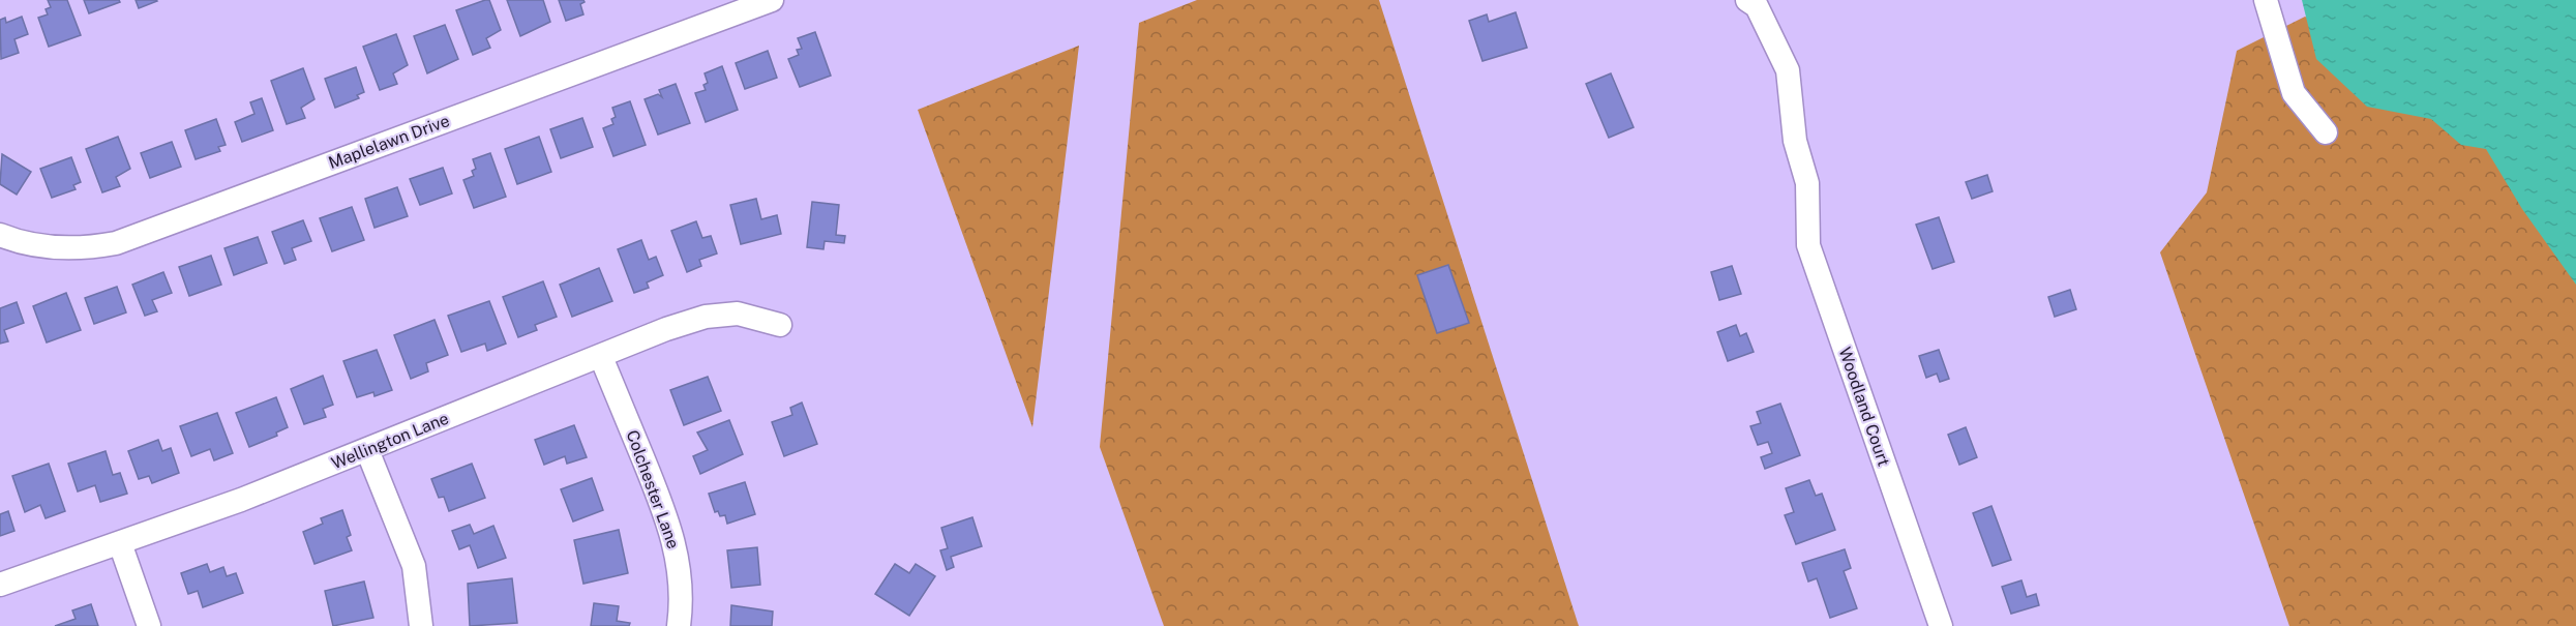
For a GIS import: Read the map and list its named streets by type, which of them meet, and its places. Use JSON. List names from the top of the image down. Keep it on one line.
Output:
{"streets":{"street":["Maplelawn Drive","Woodland Court","Wellington Lane","Colchester Lane"]},"crossings":[["Wellington Lane","Colchester Lane"]]}
